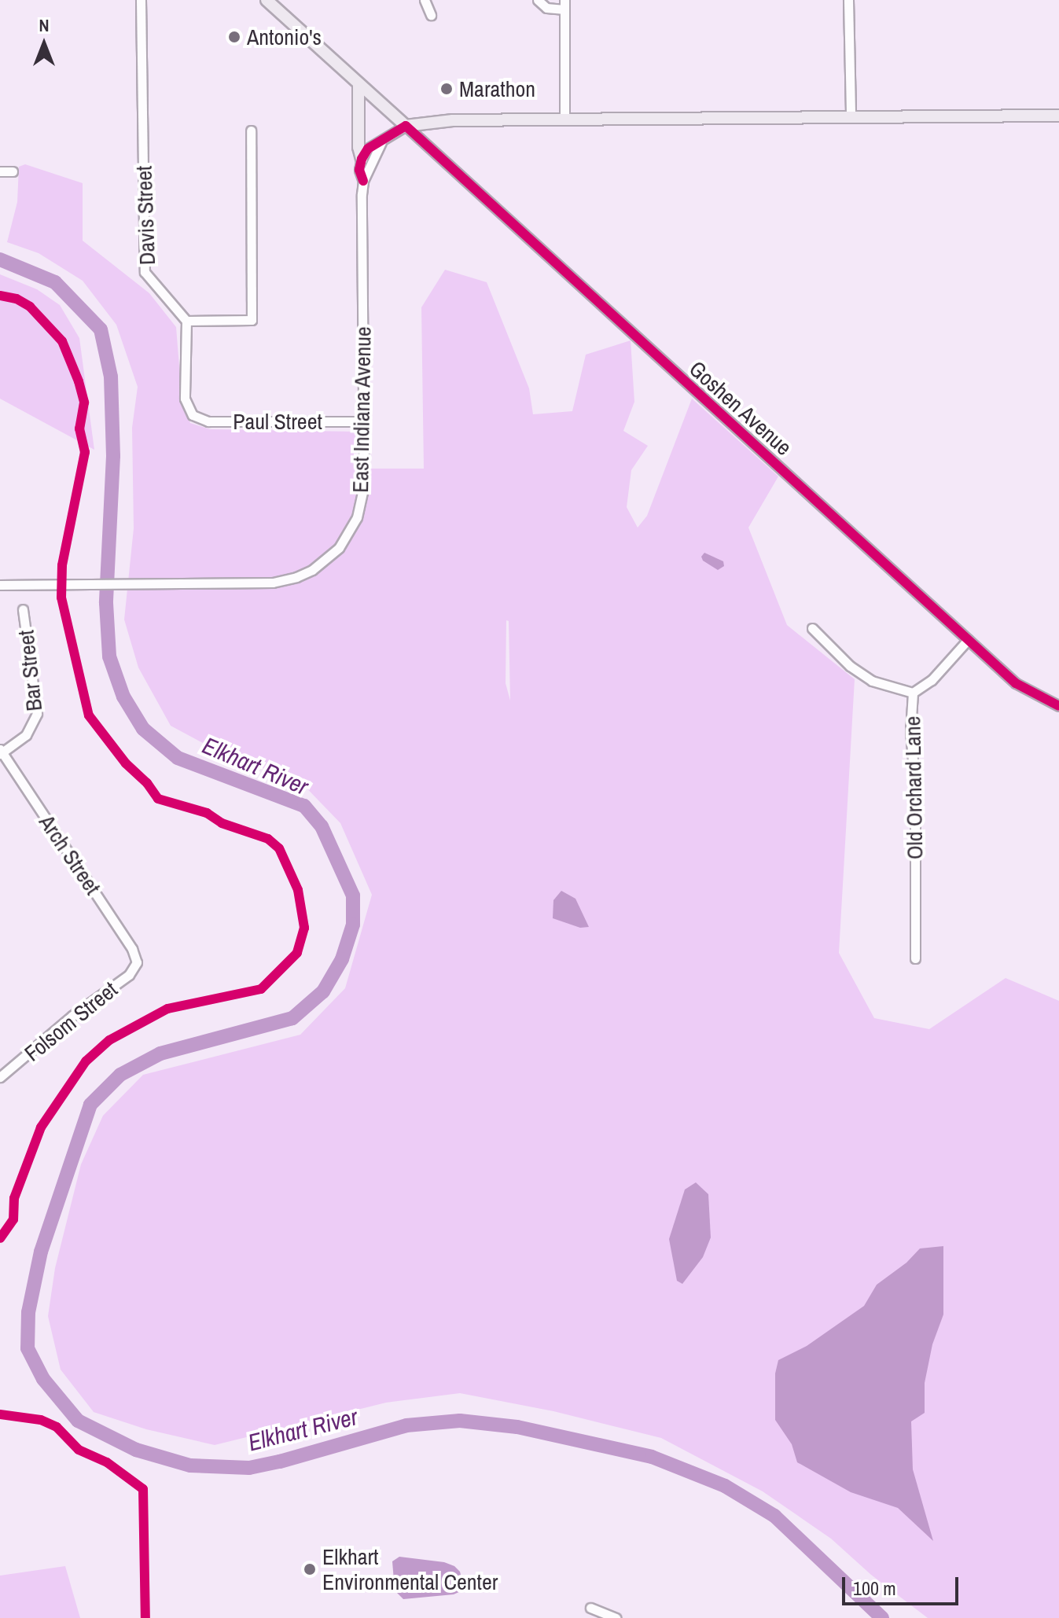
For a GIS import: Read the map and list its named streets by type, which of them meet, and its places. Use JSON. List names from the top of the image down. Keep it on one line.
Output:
{"streets":{"main road":["Goshen Avenue"],"street":["Davis Street","East Indiana Avenue","Paul Street","Bar Street","Old Orchard Lane","Arch Street","Folsom Street"]},"crossings":[["Davis Street","Paul Street"],["Goshen Avenue","Old Orchard Lane"],["East Indiana Avenue","Paul Street"],["Bar Street","Arch Street"],["Arch Street","Folsom Street"]],"water":["Elkhart River"],"places":["Antonio's","Marathon","Elkhart Environmental Center"],"scale_bar":"100 m","north":"top"}
